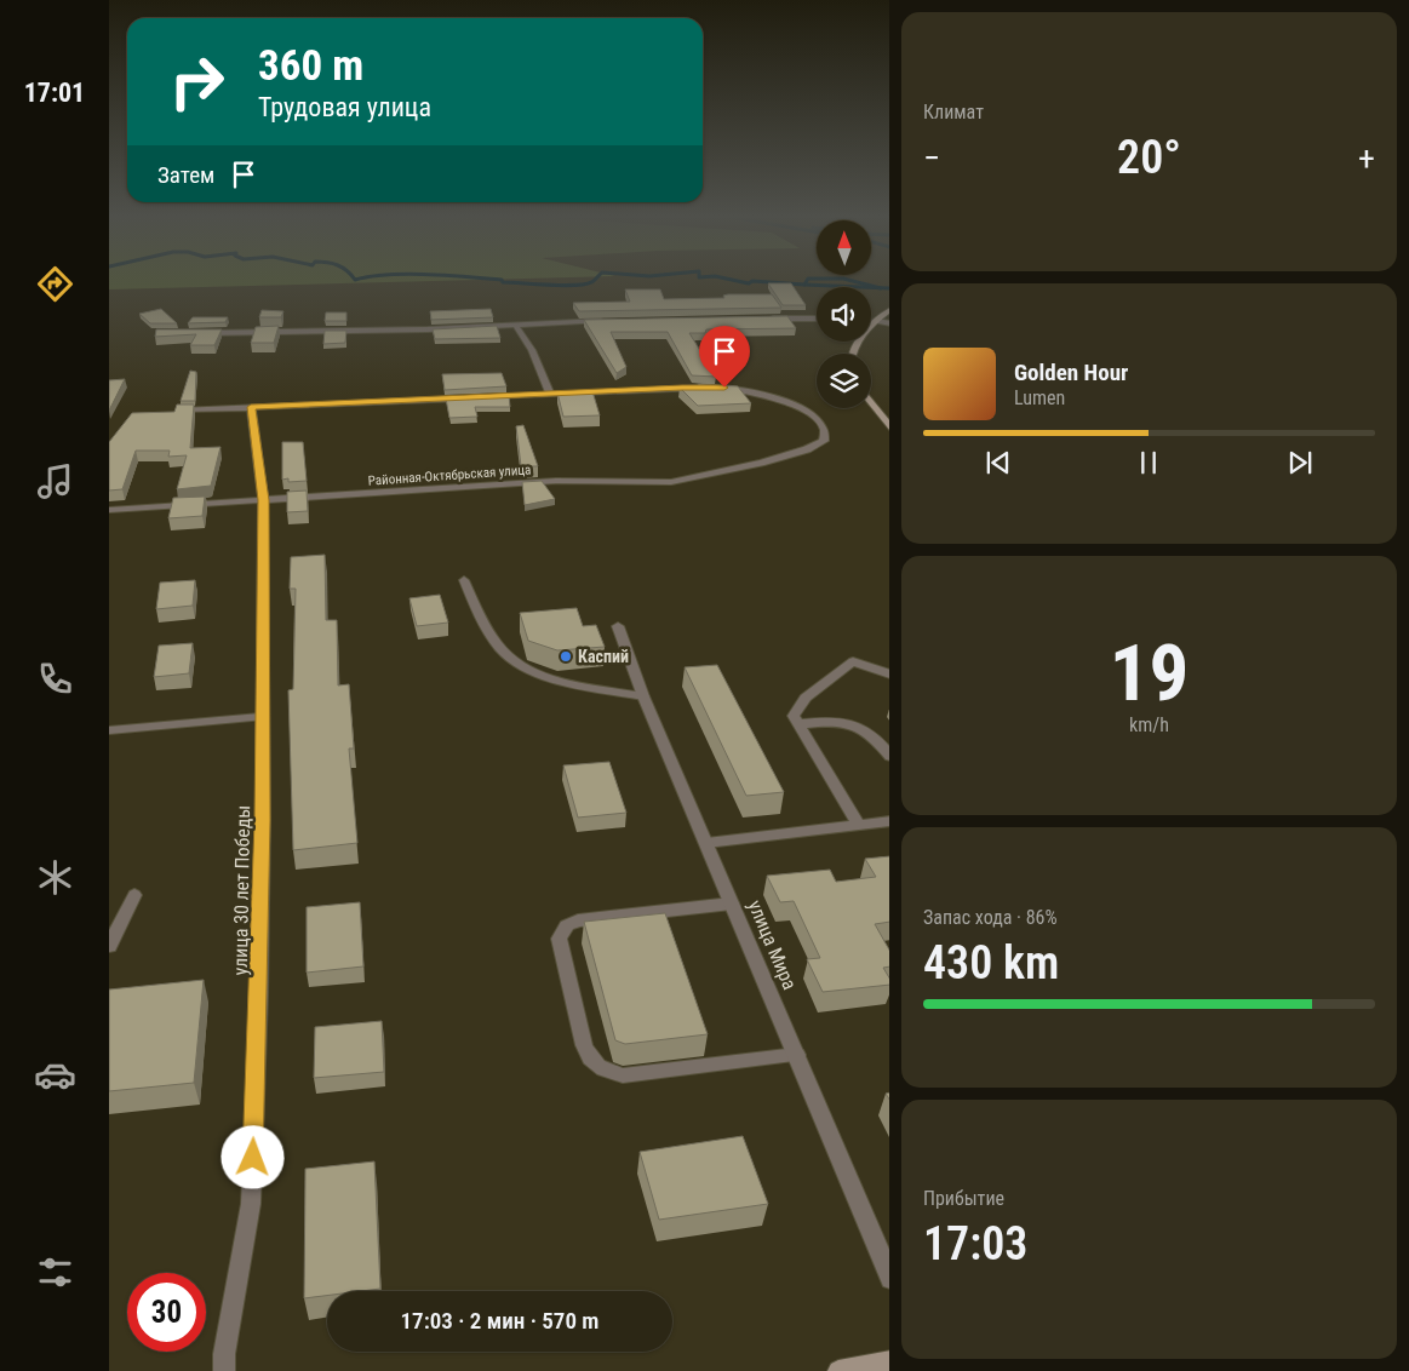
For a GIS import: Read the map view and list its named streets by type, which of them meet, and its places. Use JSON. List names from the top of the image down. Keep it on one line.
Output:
{"streets":{"street":["Районная-Октябрьская улица","улица 30 лет Победы","улица Мира"]},"crossings":[["Районная-Октябрьская улица","улица 30 лет Победы"]],"places":["Каспий"],"north":"top","page":{"tabs":"17:01","tile":["Климат",["19","km/h"],["Запас хода · 86%","430 km"],["Прибытие","17:03"]],"turn":["360 m","Трудовая улица"],"heat":["−","20°","+"],"then":"Затем","song":["Golden Hour","Lumen"],"limit":"30","trip":"17:03 · 2 мин · 570 m"}}
